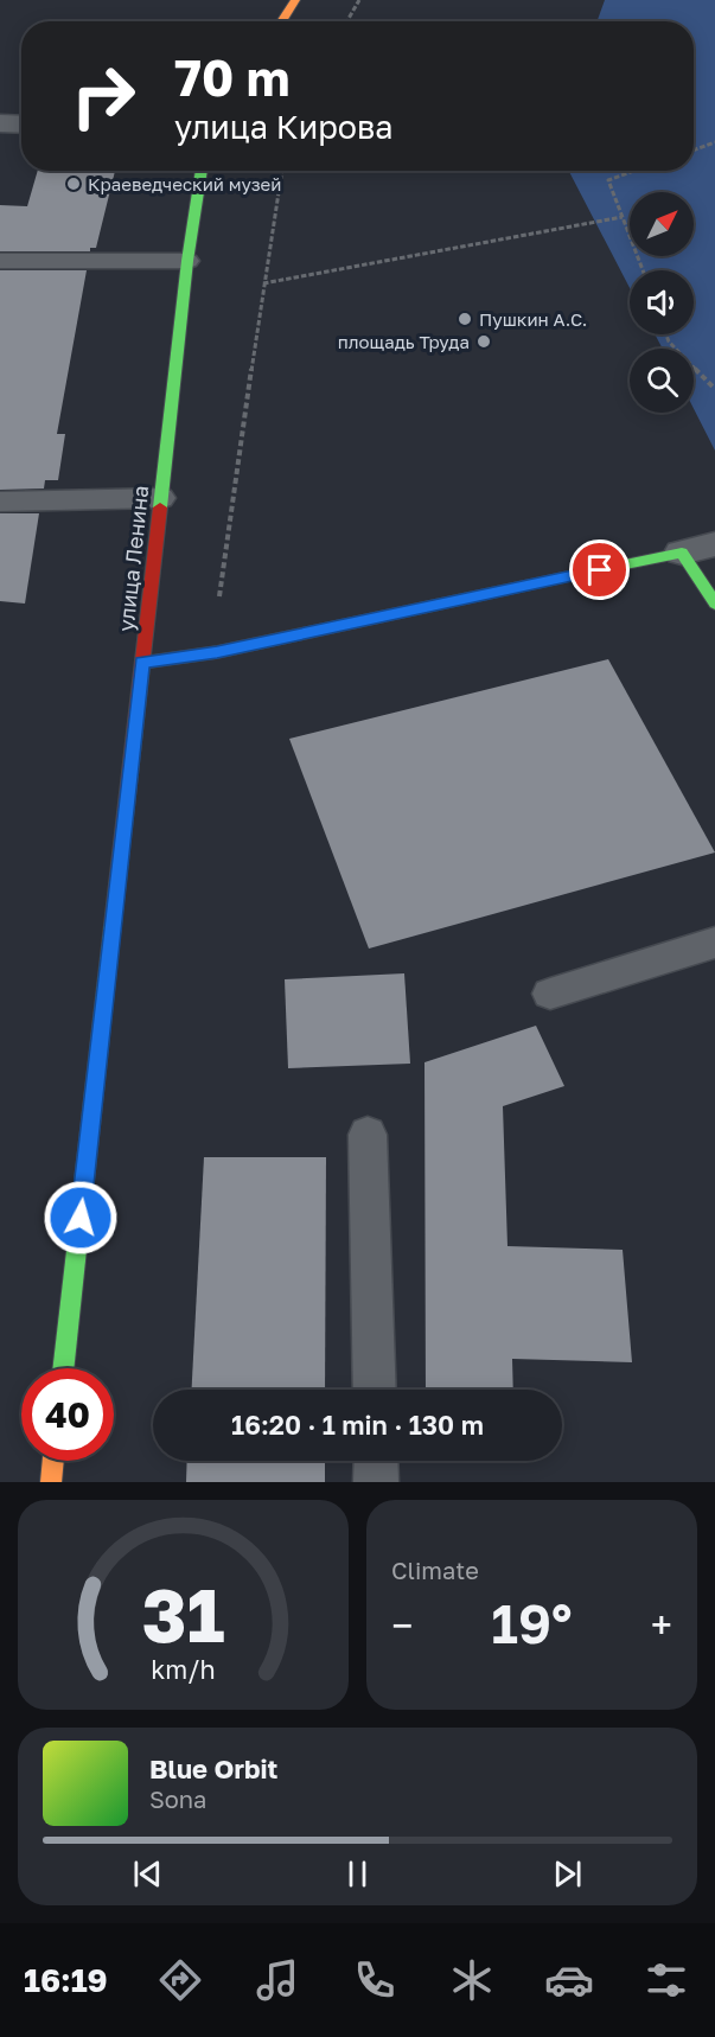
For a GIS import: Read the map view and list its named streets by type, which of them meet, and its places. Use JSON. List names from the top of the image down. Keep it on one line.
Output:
{"streets":{"street":["улица Ленина"]},"places":["Краеведческий музей","Пушкин А.С.","площадь Труда"],"north":"top right","page":{"turn":["70 m","улица Кирова"],"limit":"40","trip":"16:20 · 1 min · 130 m","tile":"Climate","heat":["−","19°","+"],"song":["Blue Orbit","Sona"],"tabs":"16:19","gauge":["31","km/h"]}}
